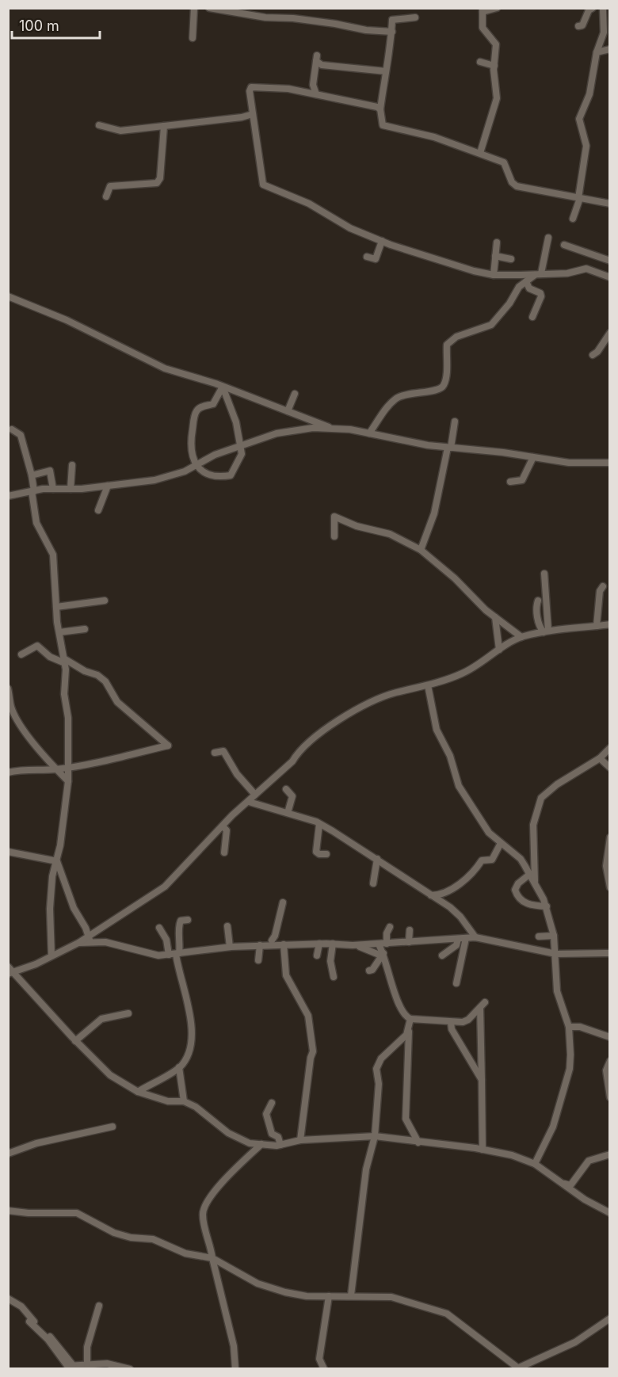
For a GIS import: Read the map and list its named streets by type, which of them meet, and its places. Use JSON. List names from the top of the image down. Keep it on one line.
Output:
{"scale_bar":"100 m"}
